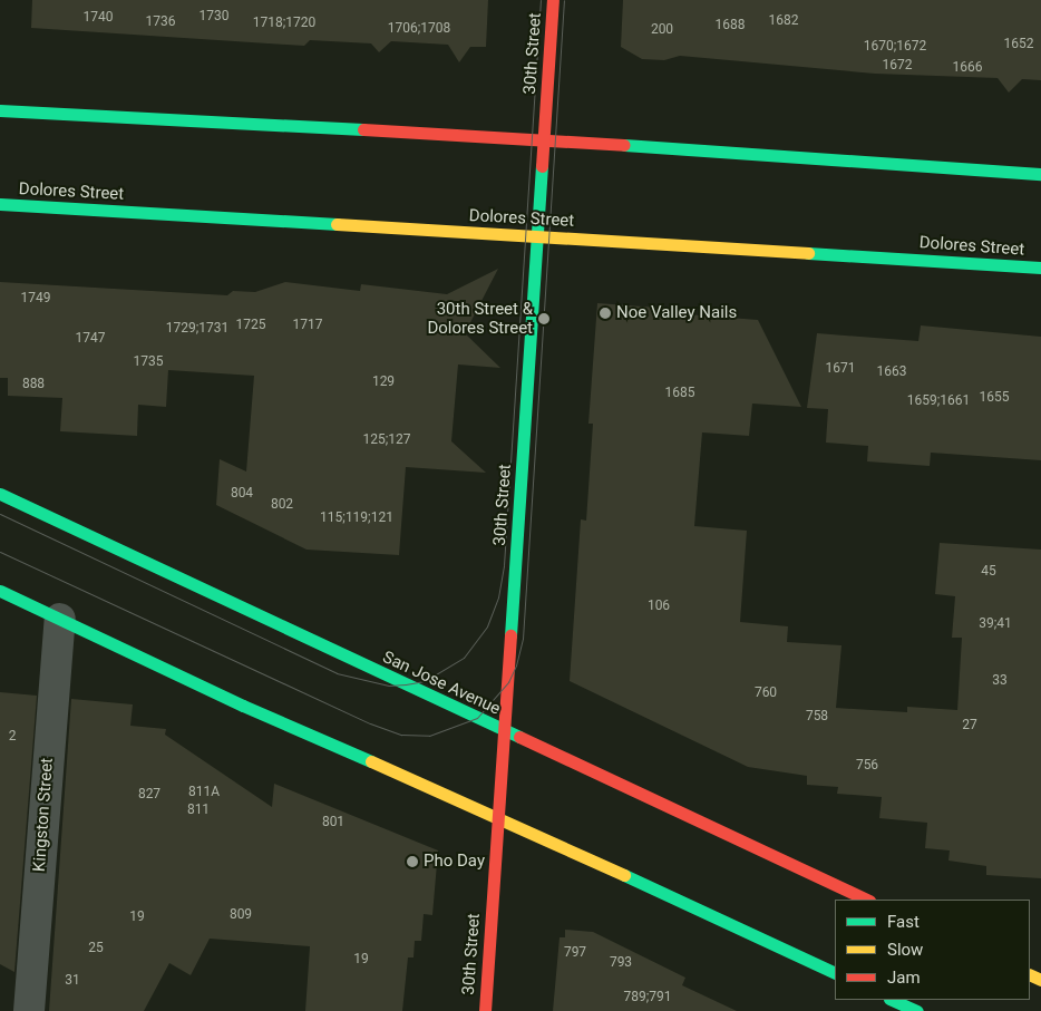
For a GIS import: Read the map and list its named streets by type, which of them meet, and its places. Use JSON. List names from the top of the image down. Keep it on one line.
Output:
{"streets":{"main road":["30th Street","Dolores Street","San Jose Avenue"],"street":["Kingston Street"]},"crossings":[["30th Street","Dolores Street"],["30th Street","San Jose Avenue"]],"places":["Noe Valley Nails","30th Street & Dolores Street","Pho Day"],"house_numbers":["1730","1740","1682","1736","1718;1720","1688","1706;1708","200","1652","1670;1672","1672","1666","1749","1725","1717","1729;1731","1747","1735","1671","1663","129","888","1685","1655","1659;1661","125;127","804","802","115;119;121","45","106","39;41","33","760","758","27","2","756","811A","827","811","801","809","19","25","797","19","793","31","789;791"],"legend":["Fast","Slow","Jam"]}
